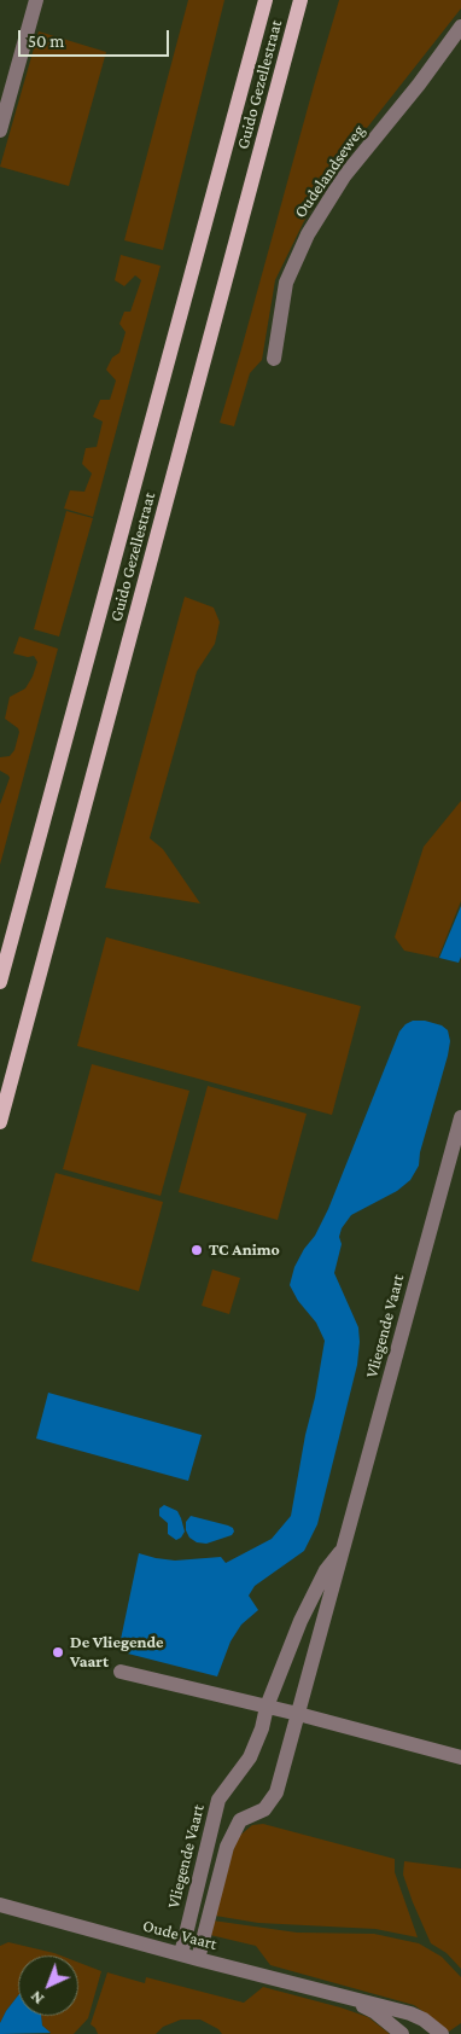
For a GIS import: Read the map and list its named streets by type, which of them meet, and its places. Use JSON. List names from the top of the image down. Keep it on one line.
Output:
{"streets":{"main road":["Guido Gezellestraat"],"street":["Oudelandseweg","Vliegende Vaart","Oude Vaart"]},"crossings":[["Vliegende Vaart","Oude Vaart"]],"places":["TC Animo","De Vliegende Vaart"],"scale_bar":"50 m","north":"bottom left"}
